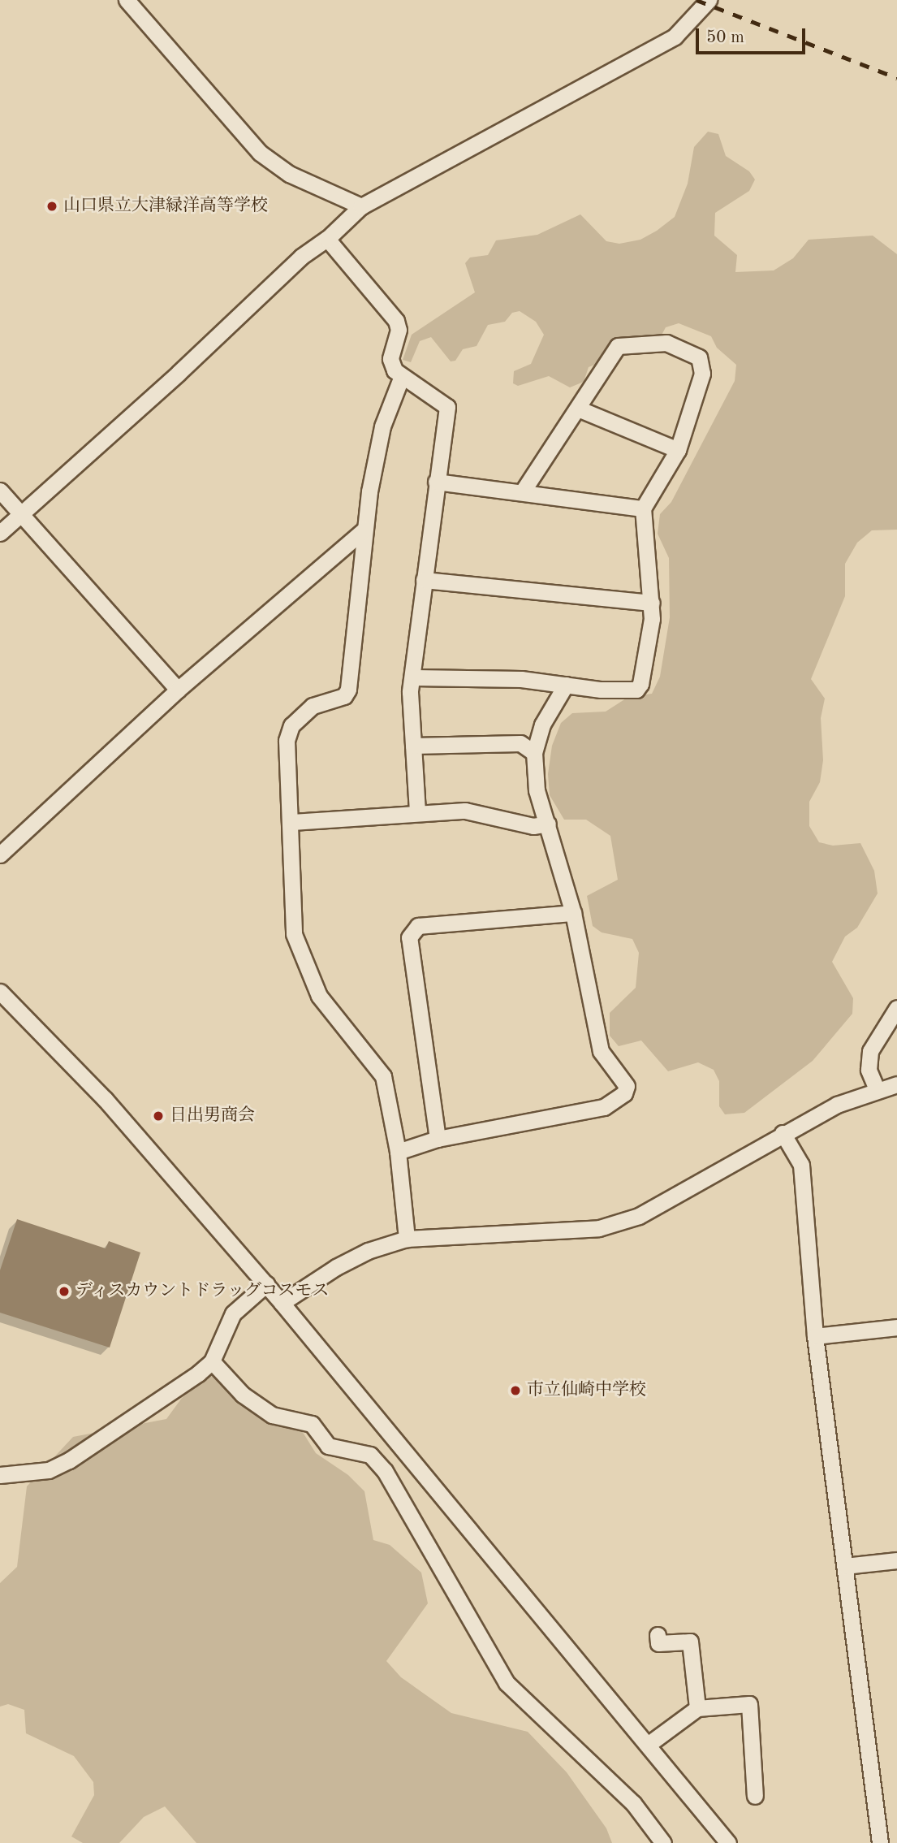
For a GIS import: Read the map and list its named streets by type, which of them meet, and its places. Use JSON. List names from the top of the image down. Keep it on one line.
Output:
{"places":["山口県立大津緑洋高等学校","日出男商会","ディスカウントドラッグコスモス","市立仙崎中学校"],"scale_bar":"50 m"}
